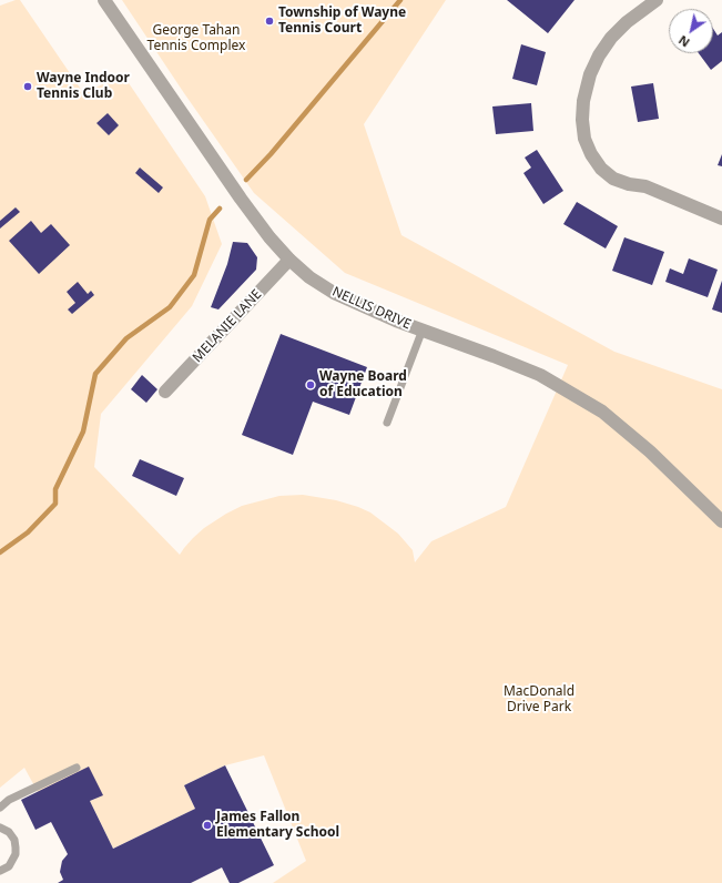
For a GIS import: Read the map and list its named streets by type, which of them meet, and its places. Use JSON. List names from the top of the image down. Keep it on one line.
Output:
{"streets":{"street":["NELLIS DRIVE","MELANIE LANE"]},"crossings":[["NELLIS DRIVE","MELANIE LANE"]],"parks":["George Tahan Tennis Complex","MacDonald Drive Park"],"places":["Township of Wayne Tennis Court","Wayne Indoor Tennis Club","Wayne Board of Education","James Fallon Elementary School"],"north":"bottom left"}
